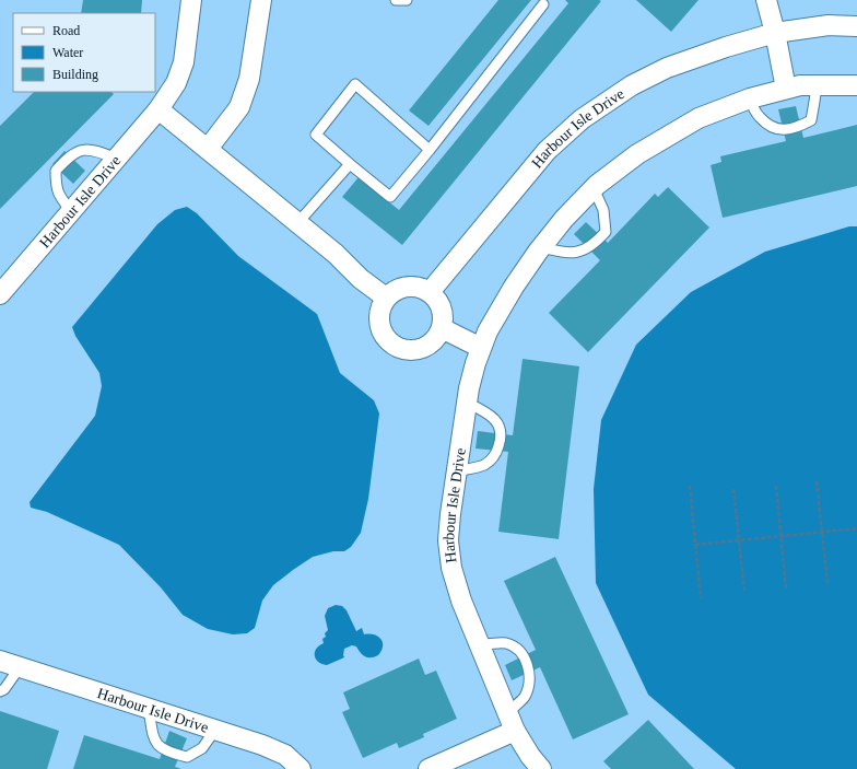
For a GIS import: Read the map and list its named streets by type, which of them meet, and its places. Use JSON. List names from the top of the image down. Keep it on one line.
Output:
{"streets":{"street":["Harbour Isle Drive"]},"legend":["Road","Water","Building"]}
